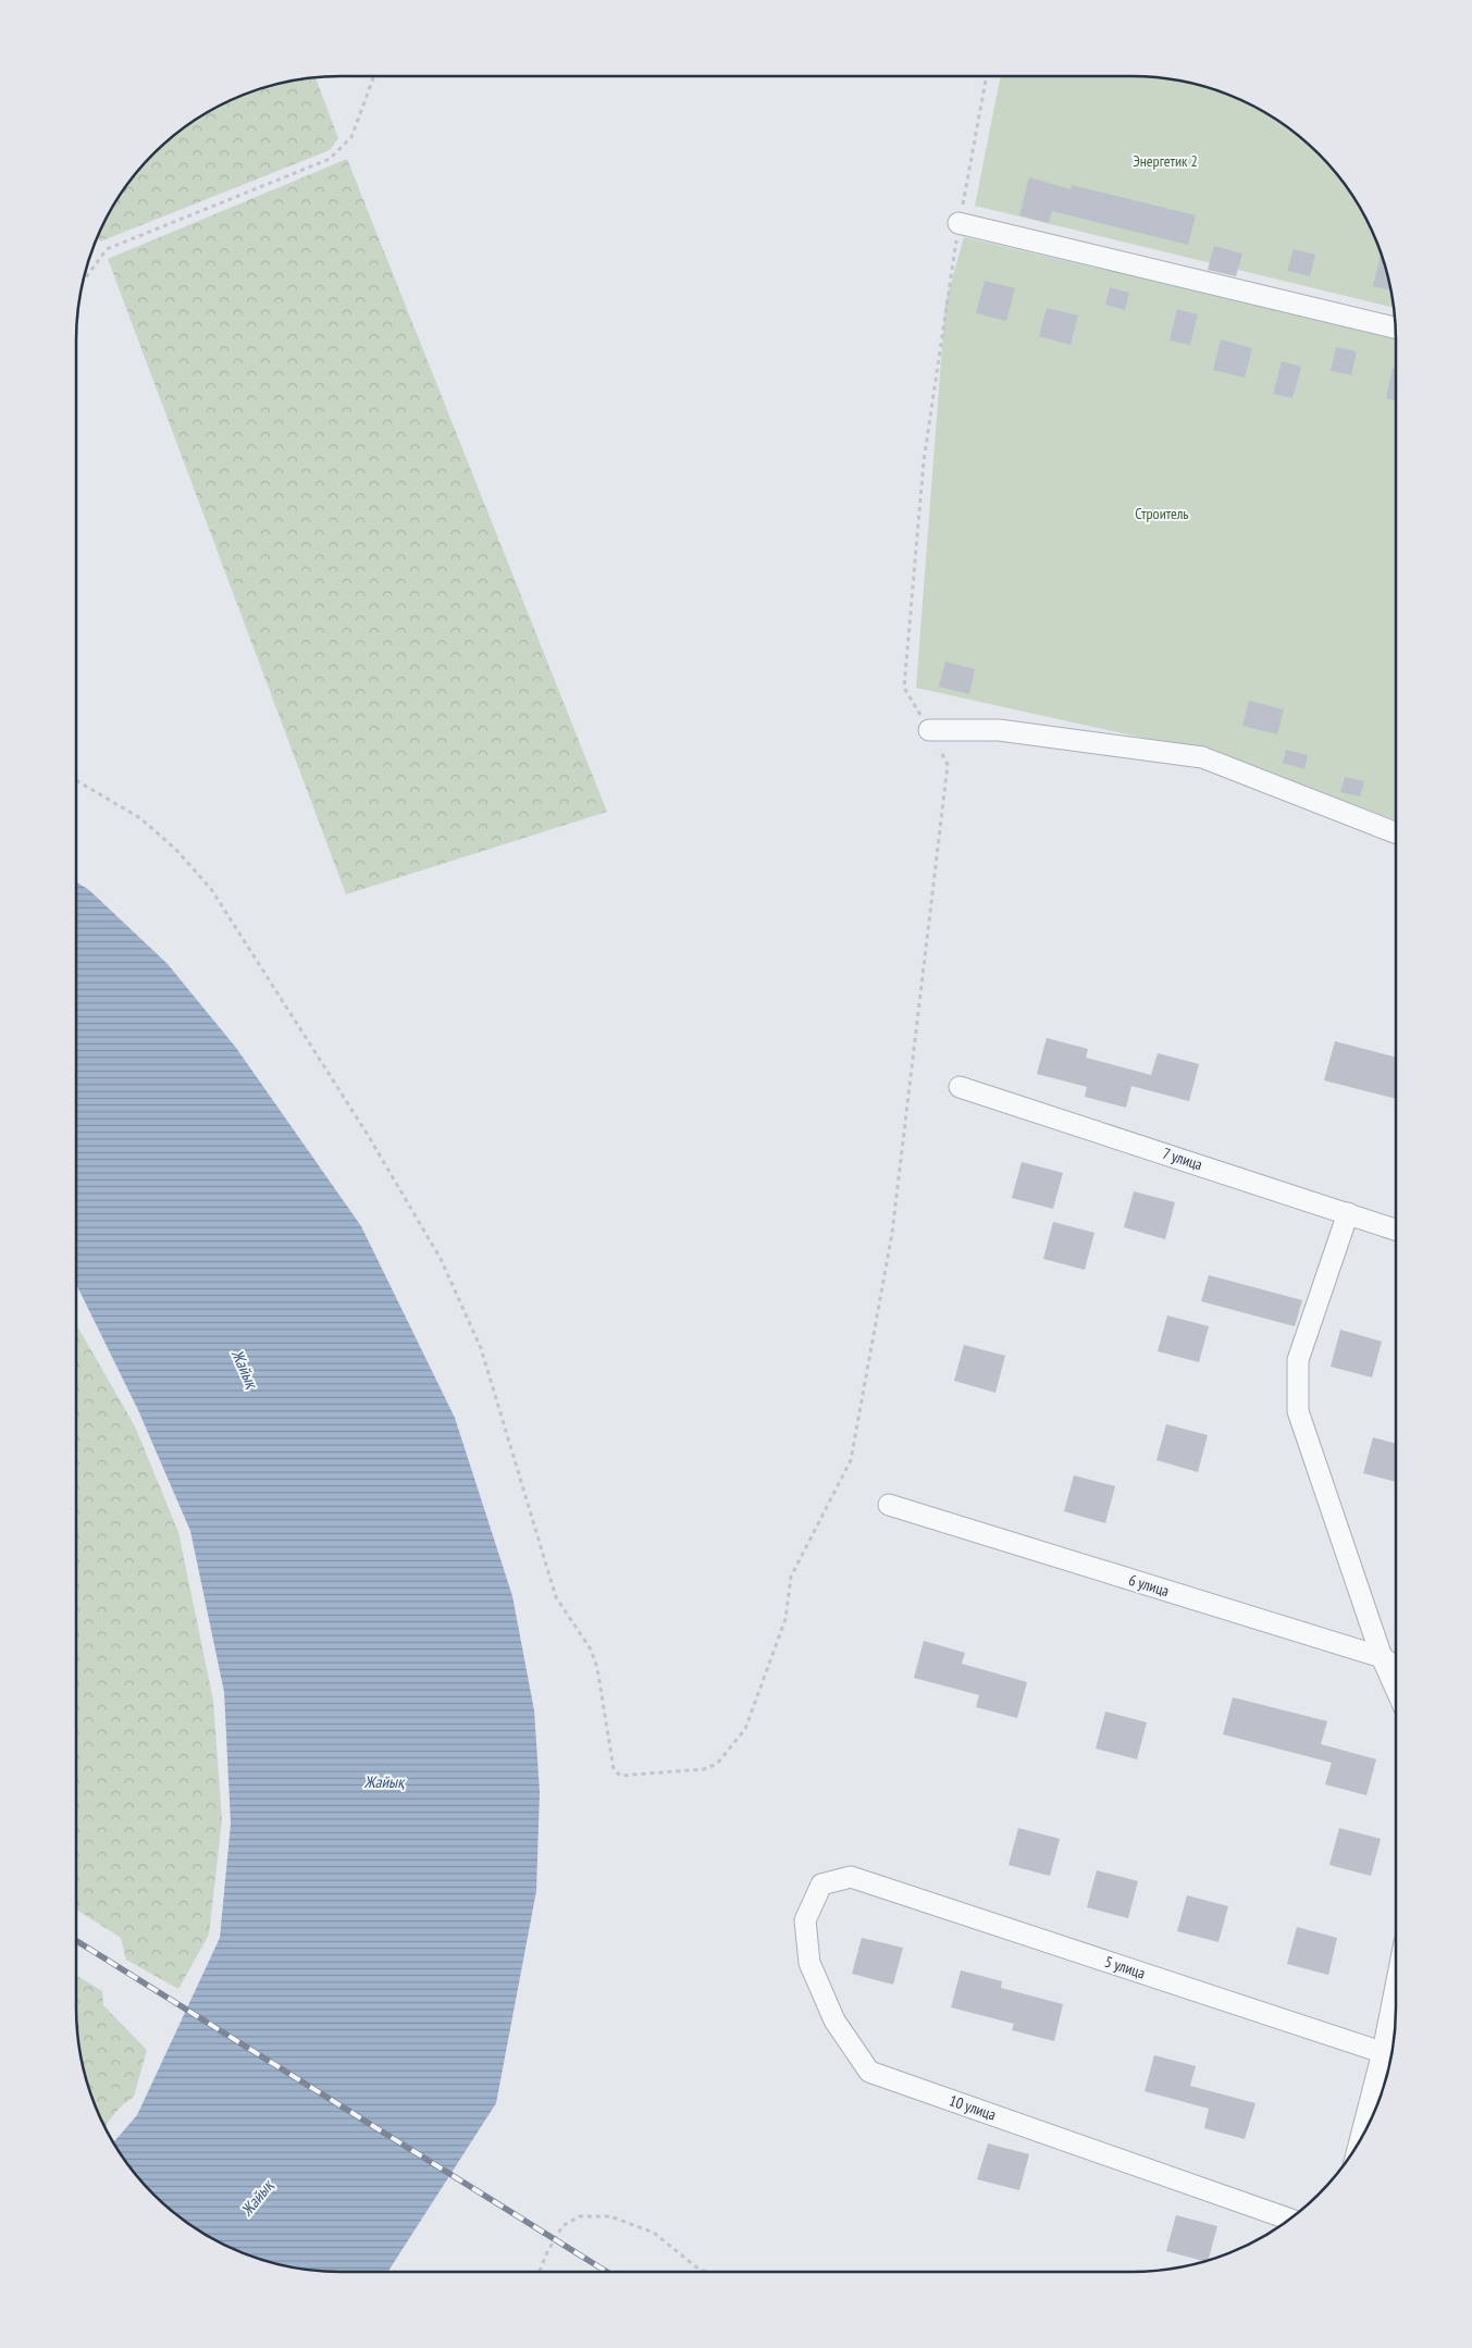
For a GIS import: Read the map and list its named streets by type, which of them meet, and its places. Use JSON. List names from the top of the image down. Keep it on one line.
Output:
{"streets":{"street":["7 улица","6 улица","5 улица","10 улица"]},"crossings":[["5 улица","10 улица"]],"water":["Жайық"],"parks":["Энергетик 2","Строитель"]}
